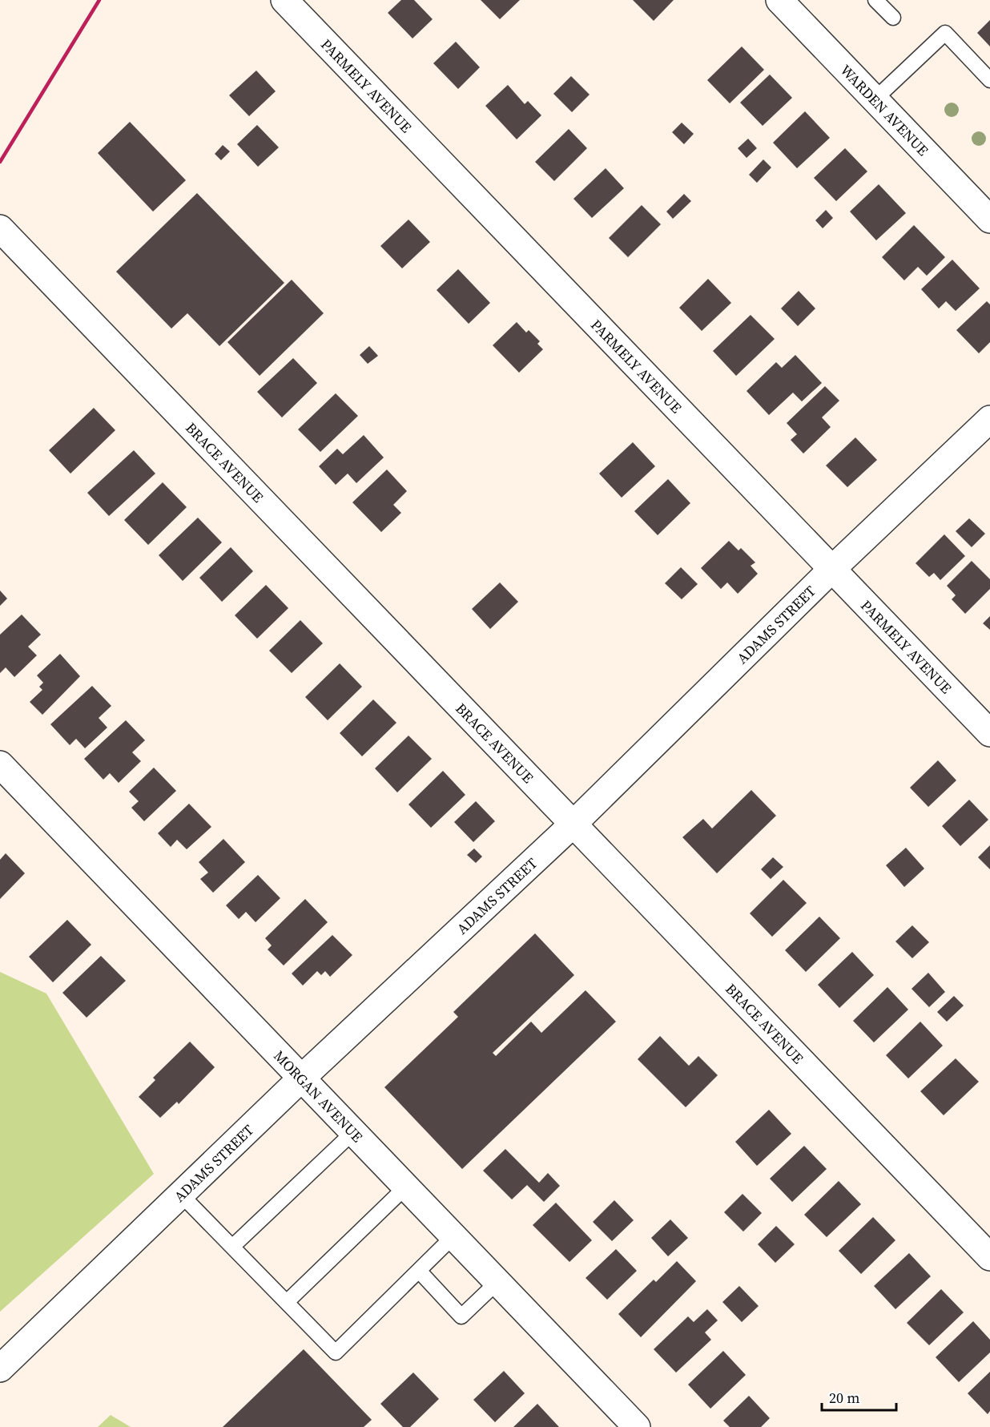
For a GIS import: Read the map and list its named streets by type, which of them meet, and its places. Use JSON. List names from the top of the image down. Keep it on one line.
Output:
{"streets":{"street":["PARMELY AVENUE","WARDEN AVENUE","BRACE AVENUE","ADAMS STREET","MORGAN AVENUE"]},"crossings":[["PARMELY AVENUE","ADAMS STREET"],["BRACE AVENUE","ADAMS STREET"],["ADAMS STREET","MORGAN AVENUE"]],"scale_bar":"20 m"}
